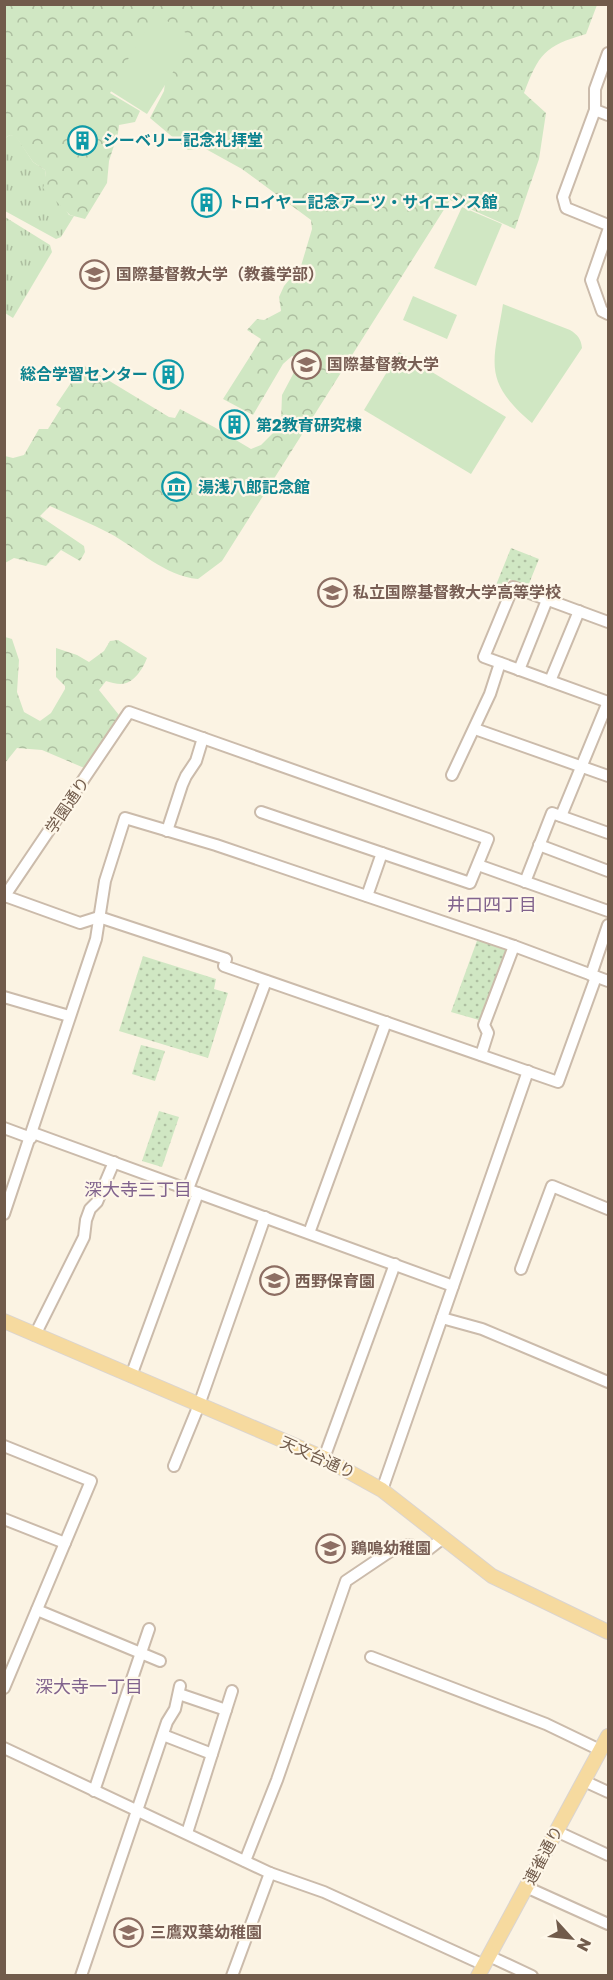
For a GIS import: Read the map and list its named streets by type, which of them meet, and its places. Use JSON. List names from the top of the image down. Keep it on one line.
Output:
{"streets":{"main road":["天文台通り","連雀通り"],"street":["学園通り"]},"districts":["井口四丁目","深大寺三丁目","深大寺一丁目"],"places":{"building":["シーベリー記念礼拝堂","トロイヤー記念アーツ・サイエンス館","総合学習センター","第2教育研究棟"],"school or university":["国際基督教大学（教養学部）","国際基督教大学","私立国際基督教大学高等学校","西野保育園","鶏鳴幼稚園","三鷹双葉幼稚園"],"museum":["湯浅八郎記念館"]},"north":"bottom right"}
